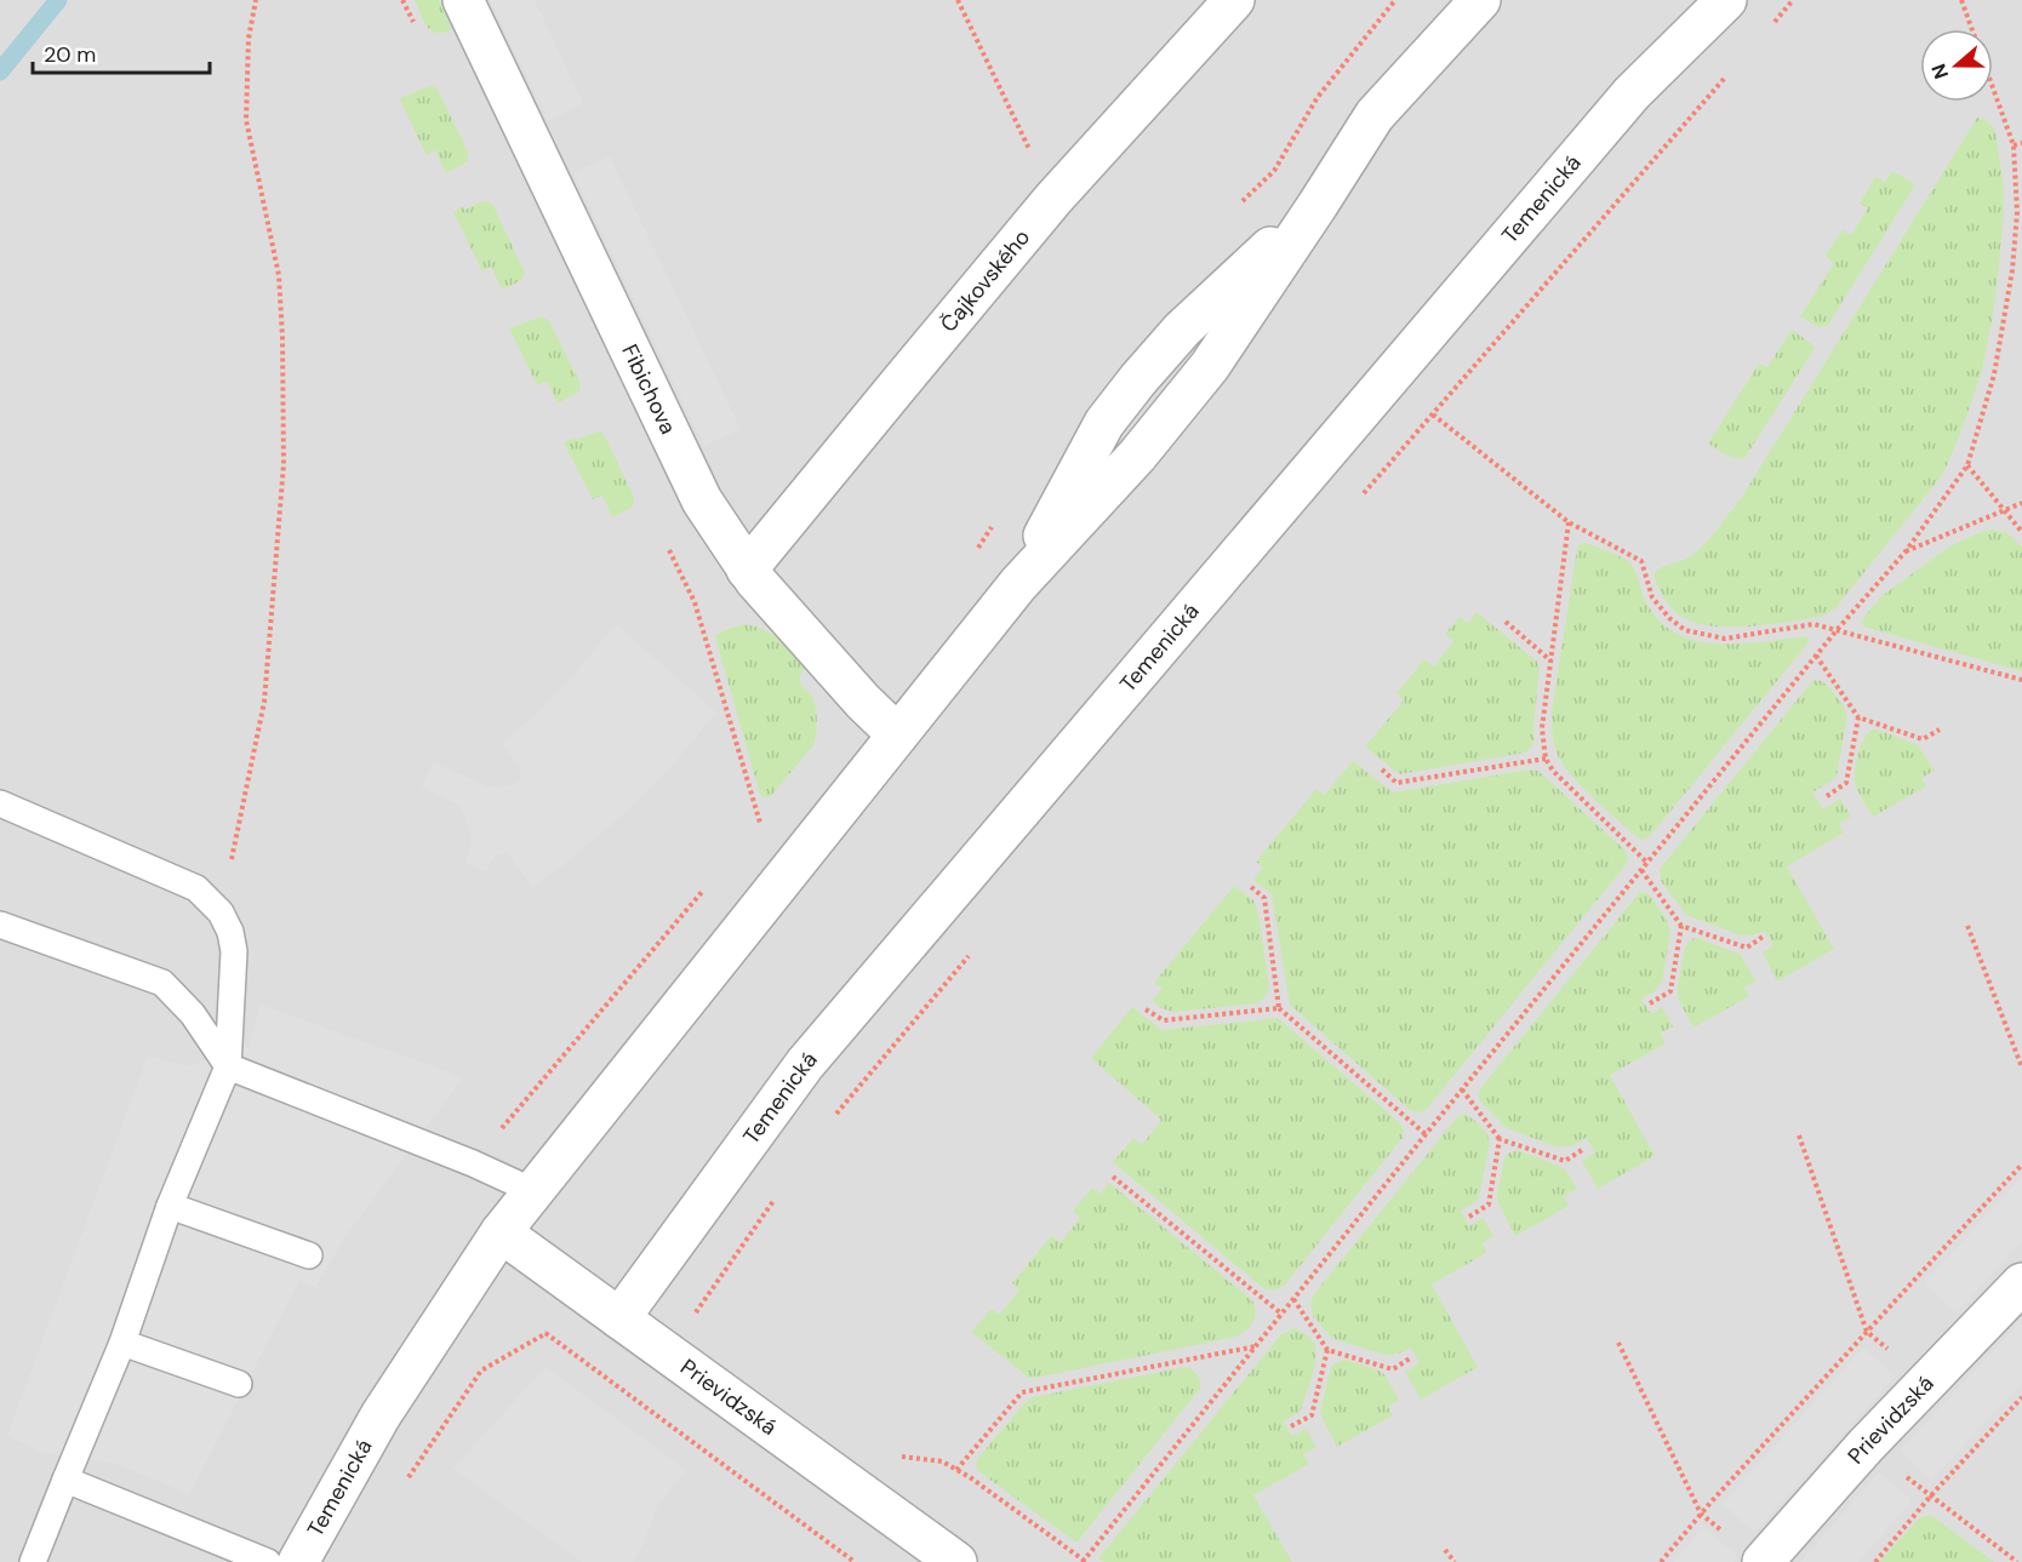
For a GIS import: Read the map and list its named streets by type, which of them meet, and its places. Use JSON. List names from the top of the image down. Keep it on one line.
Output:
{"streets":{"street":["Temenická","Čajkovského","Fibichova","Prievidzská"]},"crossings":[["Temenická","Fibichova"],["Temenická","Prievidzská"],["Čajkovského","Fibichova"]],"scale_bar":"20 m","north":"left"}
